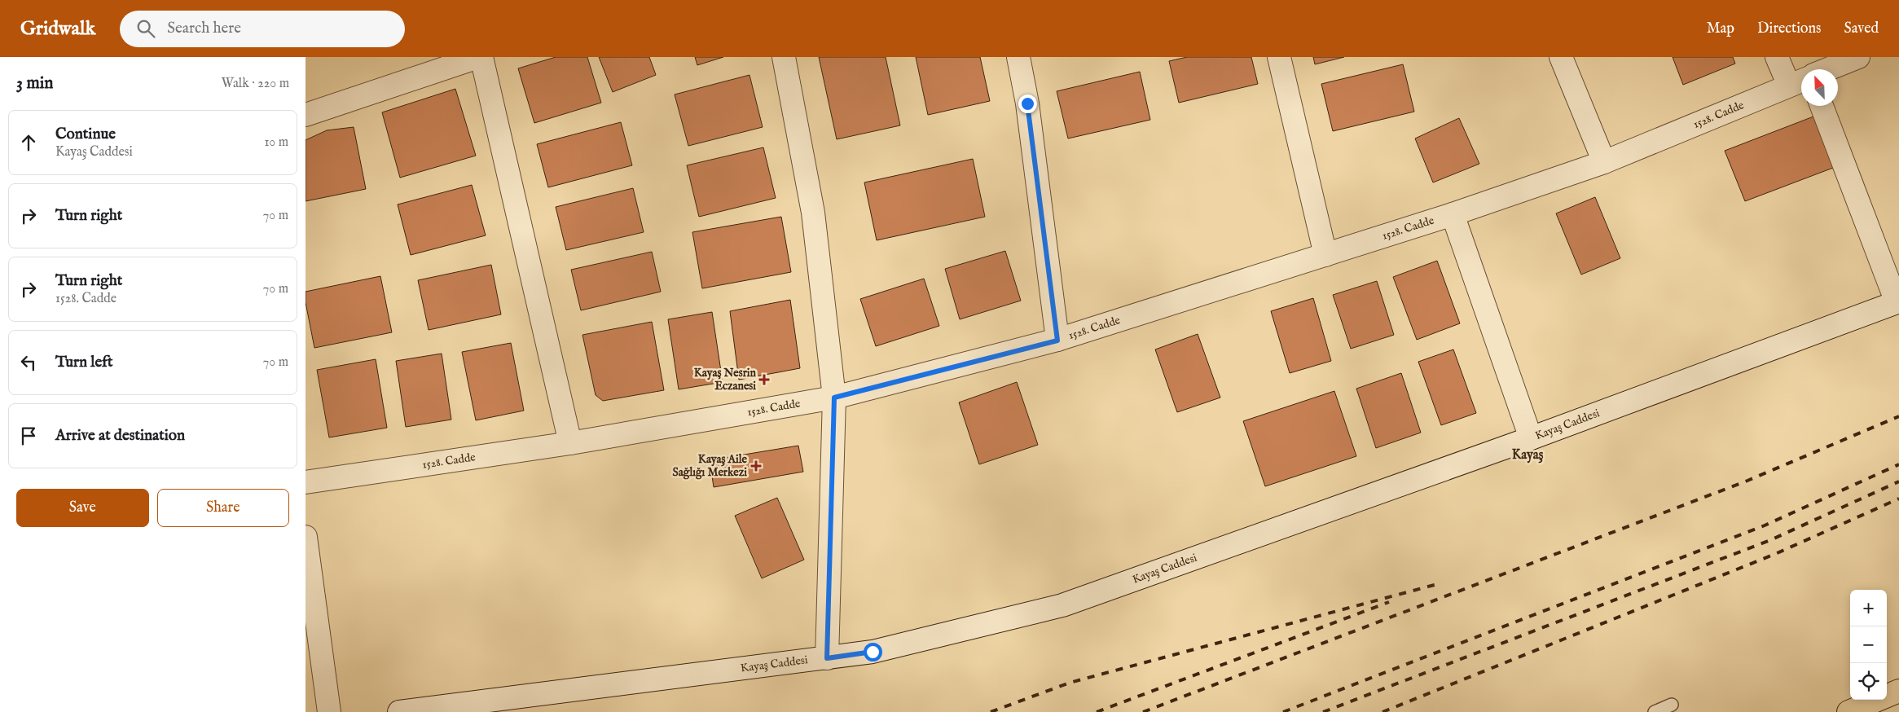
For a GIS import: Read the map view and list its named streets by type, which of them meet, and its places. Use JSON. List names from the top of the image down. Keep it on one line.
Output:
{"streets":{"street":["1528. Cadde","Kayaş Caddesi"]},"districts":["Kayaş"],"places":{"health":["Kayaş Nesrin Eczanesi","Kayaş Aile Sağlığı Merkezi"]},"north":"top left","page":{"header":"Gridwalk","search":"Search here","nav":["Map","Directions","Saved"],"heading":["3 min","Walk · 220 m"],"list":[["Continue","Kayaş Caddesi","10 m"],["Turn right","70 m"],["Turn right","1528. Cadde","70 m"],["Turn left","70 m"],"Arrive at destination"],"buttons":["Save","Share"],"map_buttons":["+","−"]}}
